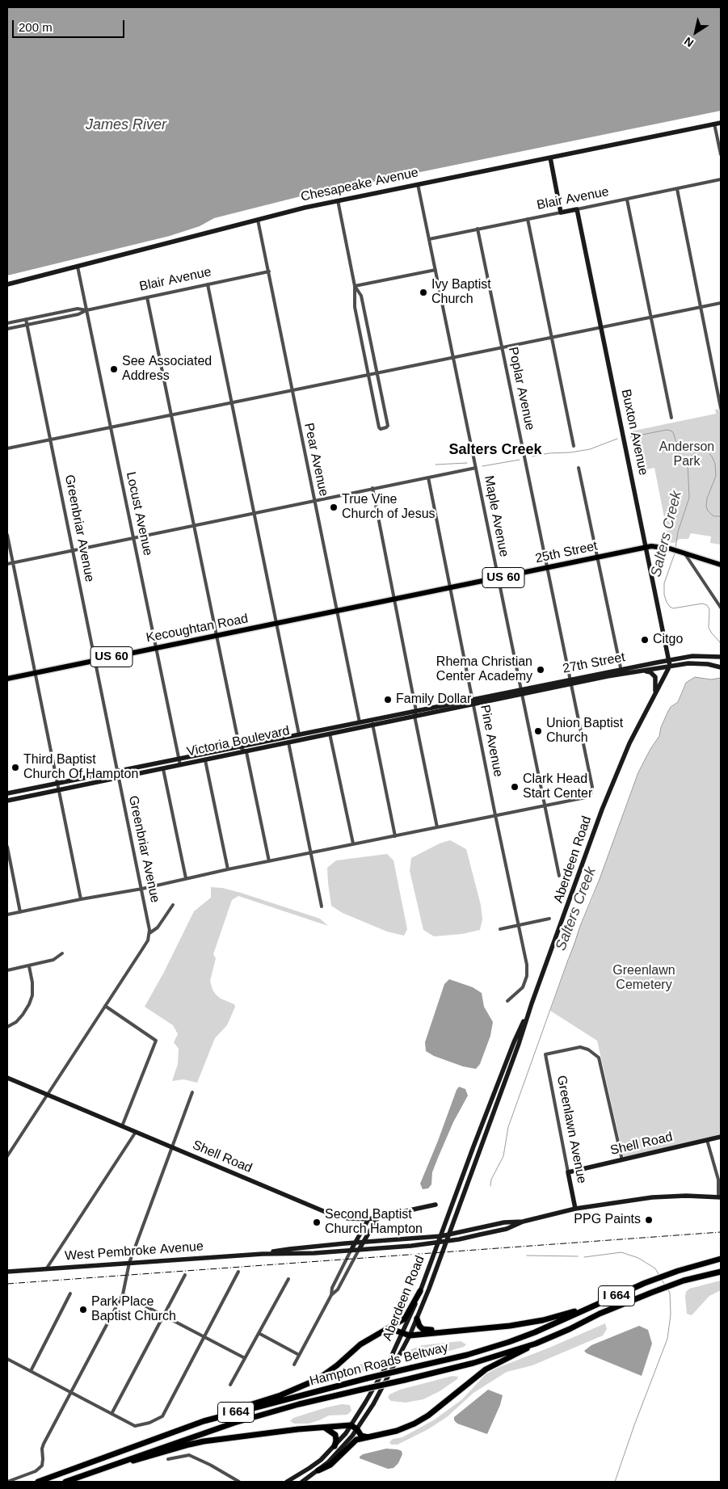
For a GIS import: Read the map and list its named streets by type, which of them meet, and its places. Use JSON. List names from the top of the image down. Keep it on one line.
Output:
{"streets":{"highway":["I 664","Hampton Roads Beltway"],"main road":["Chesapeake Avenue","Blair Avenue","Buxton Avenue","25th Street","US 60","Kecoughtan Road","27th Street","Victoria Boulevard","Aberdeen Road","Greenlawn Avenue","Shell Road","West Pembroke Avenue"],"street":["Poplar Avenue","Pear Avenue","Locust Avenue","Maple Avenue","Greenbriar Avenue","Pine Avenue"]},"crossings":[["Chesapeake Avenue","Pear Avenue"],["Chesapeake Avenue","Locust Avenue"],["Chesapeake Avenue","Maple Avenue"],["Blair Avenue","Poplar Avenue"],["Blair Avenue","Buxton Avenue"],["Blair Avenue","Pear Avenue"],["Blair Avenue","Locust Avenue"],["Blair Avenue","Maple Avenue"],["Blair Avenue","Greenbriar Avenue"],["Poplar Avenue","Maple Avenue"],["Poplar Avenue","25th Street"],["Poplar Avenue","27th Street"],["Buxton Avenue","25th Street"],["Buxton Avenue","27th Street"],["Pear Avenue","25th Street"],["Pear Avenue","Victoria Boulevard"],["Locust Avenue","Kecoughtan Road"],["Locust Avenue","Victoria Boulevard"],["Maple Avenue","25th Street"],["Maple Avenue","27th Street"],["Greenbriar Avenue","Kecoughtan Road"],["Greenbriar Avenue","Victoria Boulevard"],["25th Street","Kecoughtan Road"],["25th Street","Pine Avenue"],["27th Street","Pine Avenue"],["27th Street","Victoria Boulevard"],["27th Street","Aberdeen Road"],["Pine Avenue","Victoria Boulevard"],["Aberdeen Road","West Pembroke Avenue"],["Greenlawn Avenue","Shell Road"],["Greenlawn Avenue","West Pembroke Avenue"]],"districts":["Salters Creek"],"water":["James River","Salters Creek"],"parks":["Anderson Park","Greenlawn Cemetery"],"places":["Ivy Baptist Church","See Associated Address","True Vine Church of Jesus","Citgo","Rhema Christian Center Academy","Family Dollar","Union Baptist Church","Third Baptist Church Of Hampton","Clark Head Start Center","PPG Paints","Second Baptist Church Hampton","Park Place Baptist Church"],"scale_bar":"200 m","north":"bottom left"}
